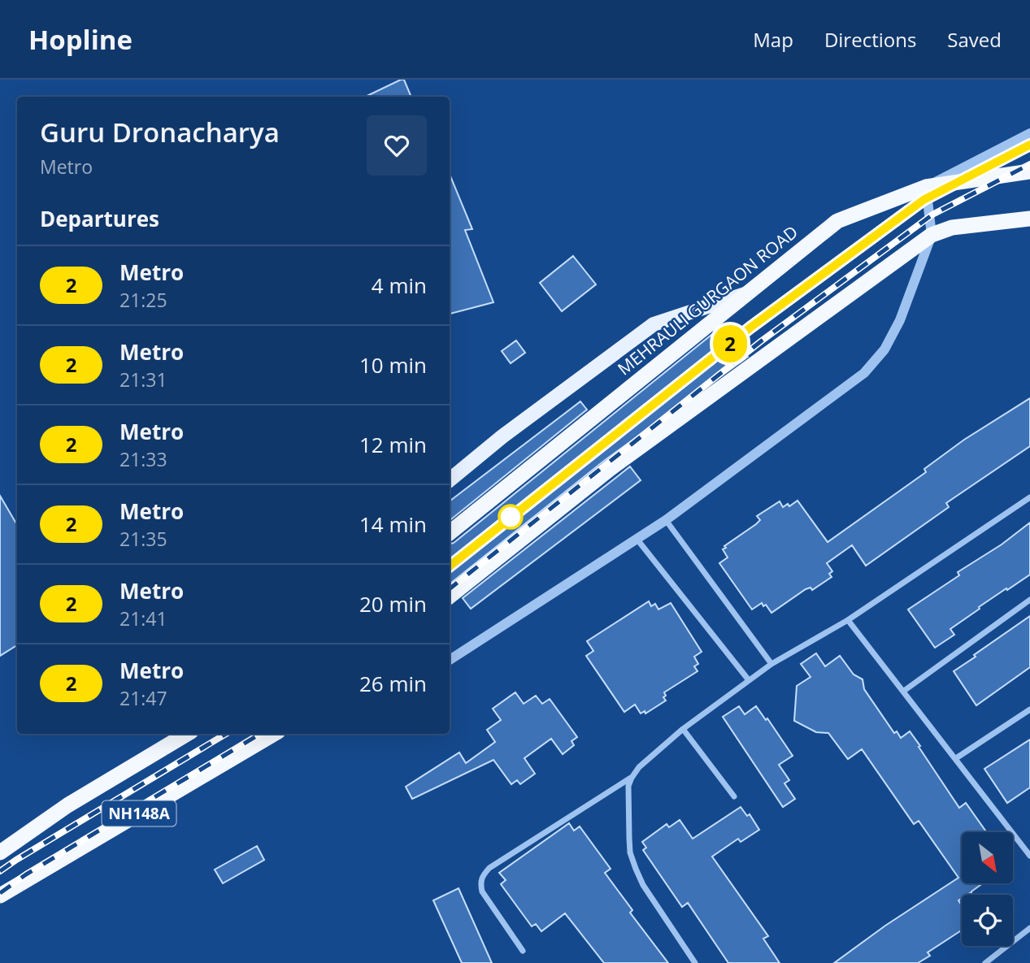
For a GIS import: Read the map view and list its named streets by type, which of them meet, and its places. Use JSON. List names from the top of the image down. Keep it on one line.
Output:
{"streets":{"highway":["MEHRAULI GURGAON ROAD","NH148A"]},"lines":["metro line 2"],"north":"bottom right","page":{"header":"Hopline","nav":["Map","Directions","Saved"],"on_map":"2","heading":[["Guru Dronacharya","Metro"],"Departures"],"list":[{"mark":"2","name":"Metro","note":"21:25","value":"4 min"},{"mark":"2","name":"Metro","note":"21:31","value":"10 min"},{"mark":"2","name":"Metro","note":"21:33","value":"12 min"},{"mark":"2","name":"Metro","note":"21:35","value":"14 min"},{"mark":"2","name":"Metro","note":"21:41","value":"20 min"},{"mark":"2","name":"Metro","note":"21:47","value":"26 min"}]}}
